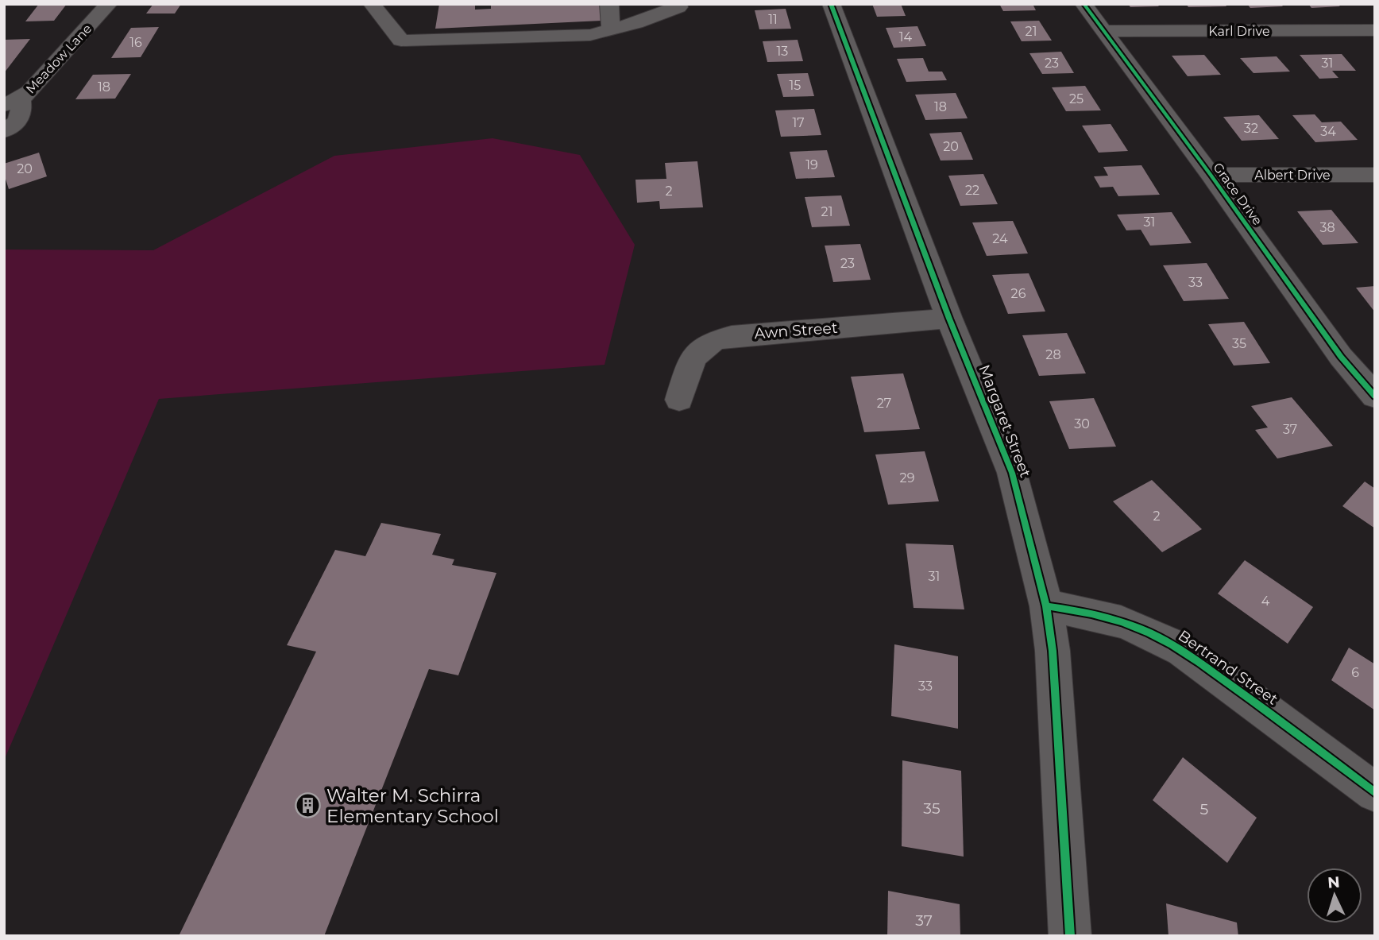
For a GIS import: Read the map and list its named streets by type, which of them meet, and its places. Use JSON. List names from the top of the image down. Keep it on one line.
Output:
{"streets":{"street":["Karl Drive","Meadow Lane","Albert Drive","Grace Drive","Awn Street","Margaret Street","Bertrand Street"]},"crossings":[["Karl Drive","Grace Drive"],["Albert Drive","Grace Drive"],["Awn Street","Margaret Street"],["Margaret Street","Bertrand Street"]],"places":{"building":["Walter M. Schirra Elementary School"]},"house_numbers":["11","21","14","16","13","23","31","15","18","25","18","17","32","34","20","19","20","22","2","21","31","38","24","23","33","26","35","28","27","30","37","29","2","31","4","6","33","35","5","37"],"north":"top"}
